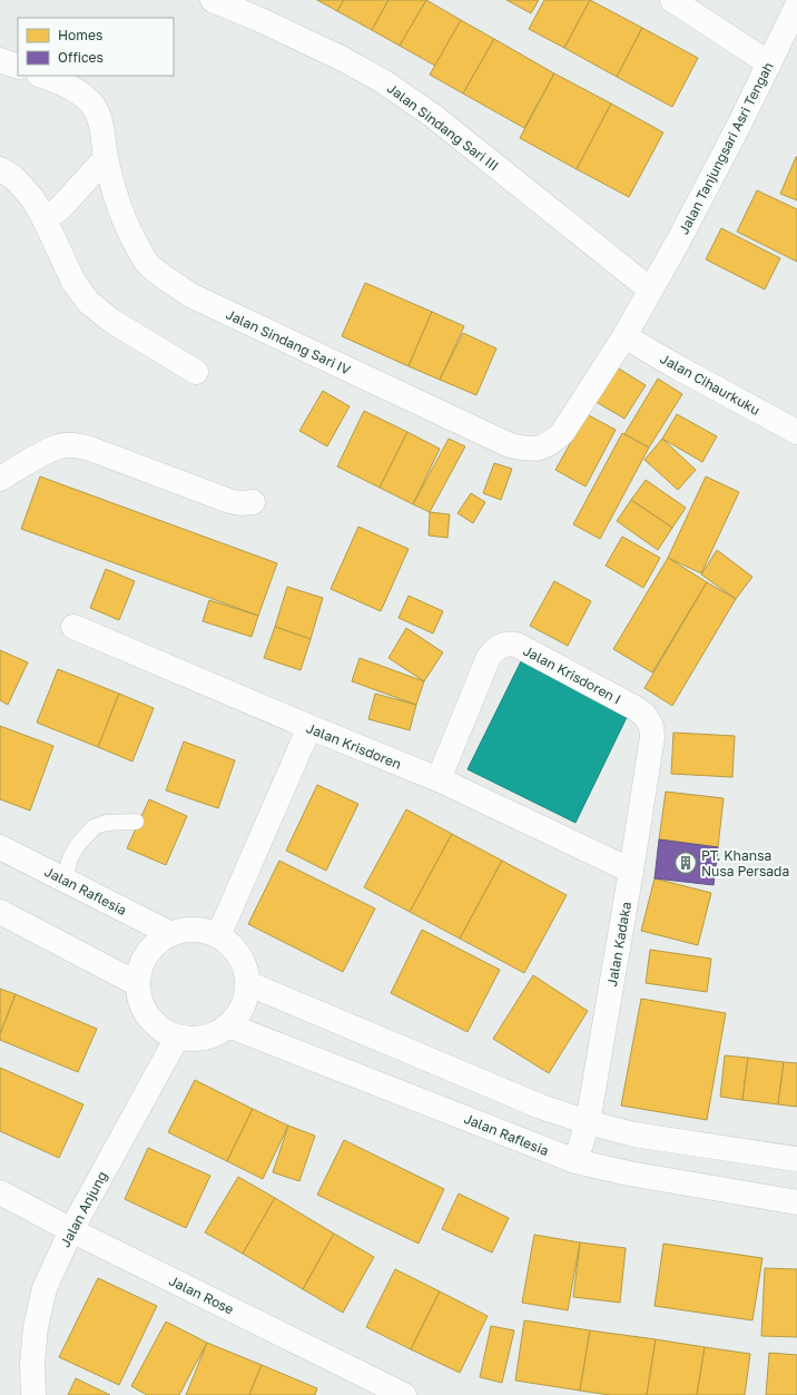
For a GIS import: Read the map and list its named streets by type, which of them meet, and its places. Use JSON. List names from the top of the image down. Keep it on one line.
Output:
{"streets":{"street":["Jalan Sindang Sari III","Jalan Tanjungsari Asri Tengah","Jalan Sindang Sari IV","Jalan Cihaurkuku","Jalan Krisdoren I","Jalan Krisdoren","Jalan Raflesia","Jalan Kadaka","Jalan Anjung","Jalan Rose"]},"crossings":[["Jalan Sindang Sari III","Jalan Tanjungsari Asri Tengah"],["Jalan Tanjungsari Asri Tengah","Jalan Sindang Sari IV"],["Jalan Tanjungsari Asri Tengah","Jalan Cihaurkuku"],["Jalan Krisdoren I","Jalan Krisdoren"],["Jalan Krisdoren I","Jalan Kadaka"],["Jalan Krisdoren","Jalan Kadaka"],["Jalan Raflesia","Jalan Kadaka"],["Jalan Raflesia","Jalan Anjung"],["Jalan Anjung","Jalan Rose"]],"places":{"building":["PT. Khansa Nusa Persada"]},"legend":["Homes","Offices"]}
